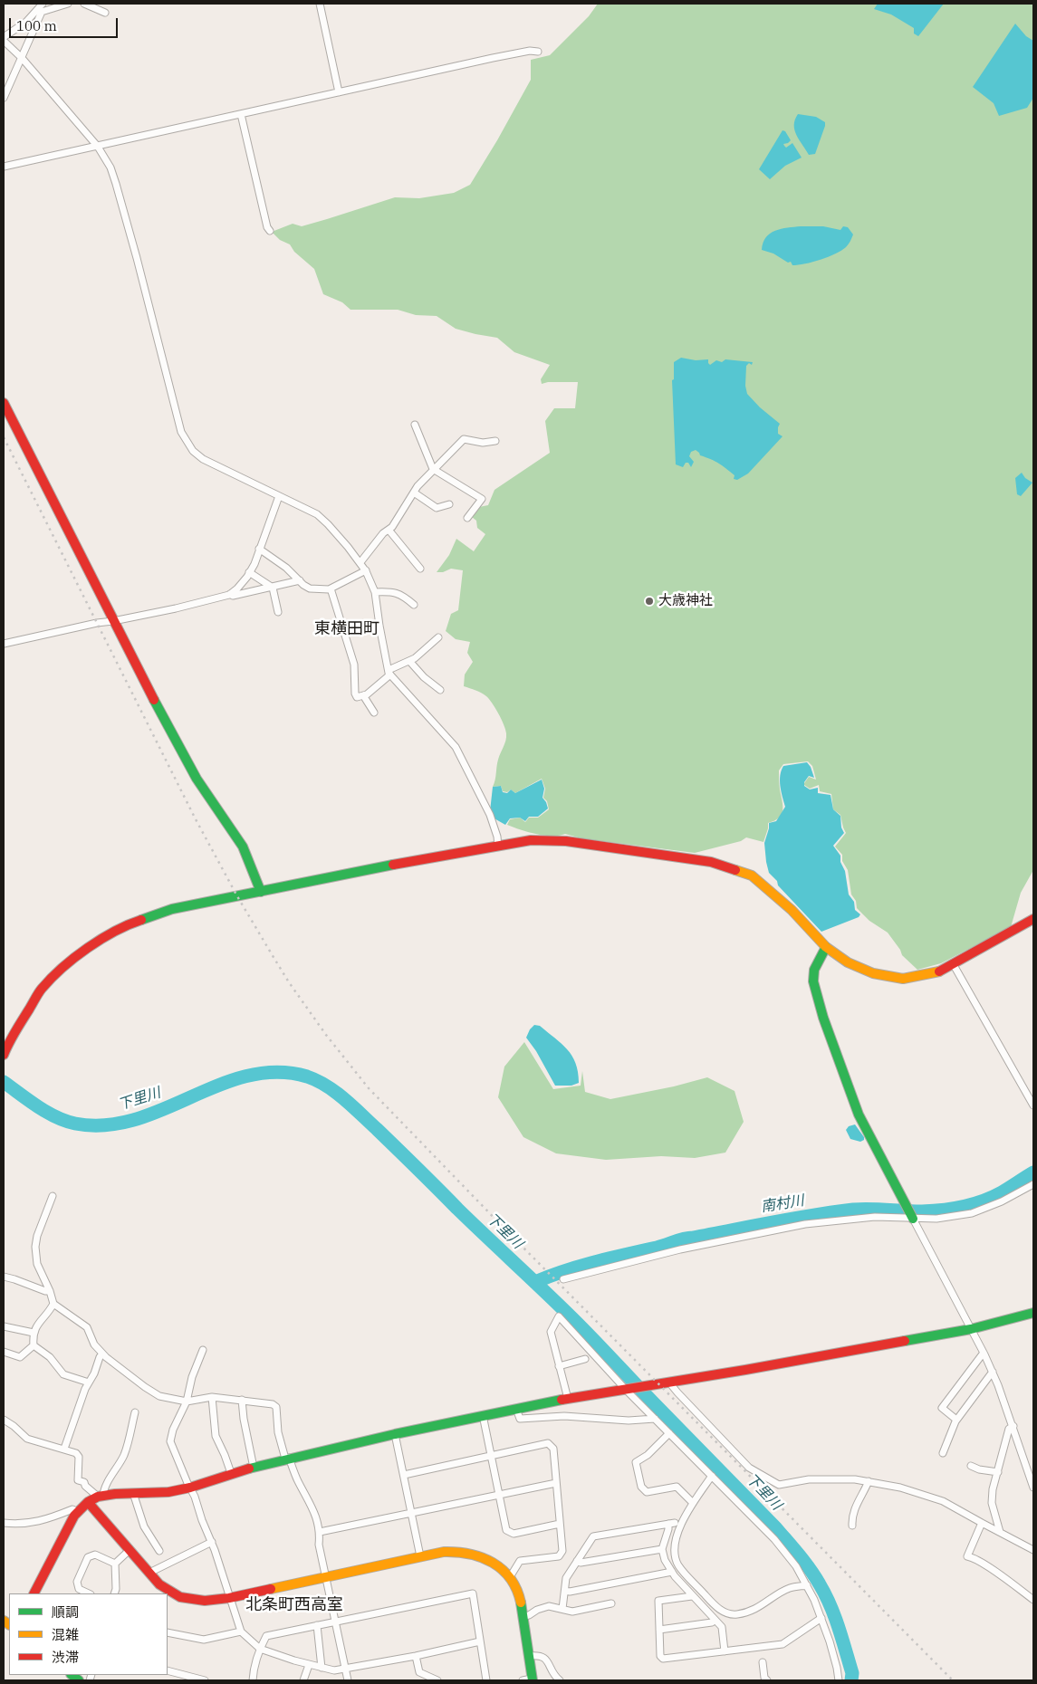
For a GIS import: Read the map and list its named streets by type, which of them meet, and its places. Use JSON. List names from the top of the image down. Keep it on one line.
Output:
{"districts":["東横田町","北条町西高室"],"water":["下里川","南村川"],"places":["大歳神社"],"legend":["順調","混雑","渋滞"],"scale_bar":"100 m"}
